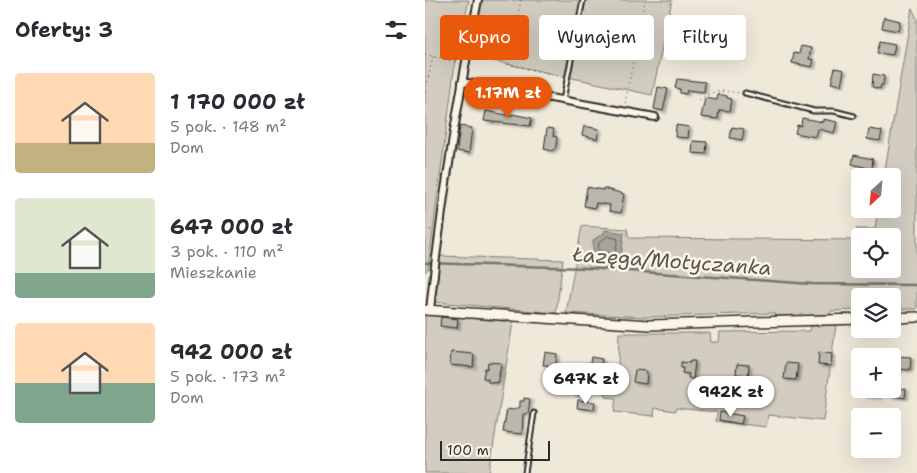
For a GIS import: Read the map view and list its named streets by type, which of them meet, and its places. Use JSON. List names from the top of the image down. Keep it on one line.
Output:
{"water":["Łazęga/Motyczanka"],"scale_bar":"100 m","north":"bottom left","page":{"heading":"Oferty: 3","chip":["Kupno","Wynajem","Filtry"],"list":[{"name":"1 170 000 zł","note":"5 pok. · 148 m² · Dom"},{"name":"647 000 zł","note":"3 pok. · 110 m² · Mieszkanie"},{"name":"942 000 zł","note":"5 pok. · 173 m² · Dom"}],"price":["1.17M zł","647K zł","942K zł"],"map_buttons":["+","−"],"scale":"100 m"}}
